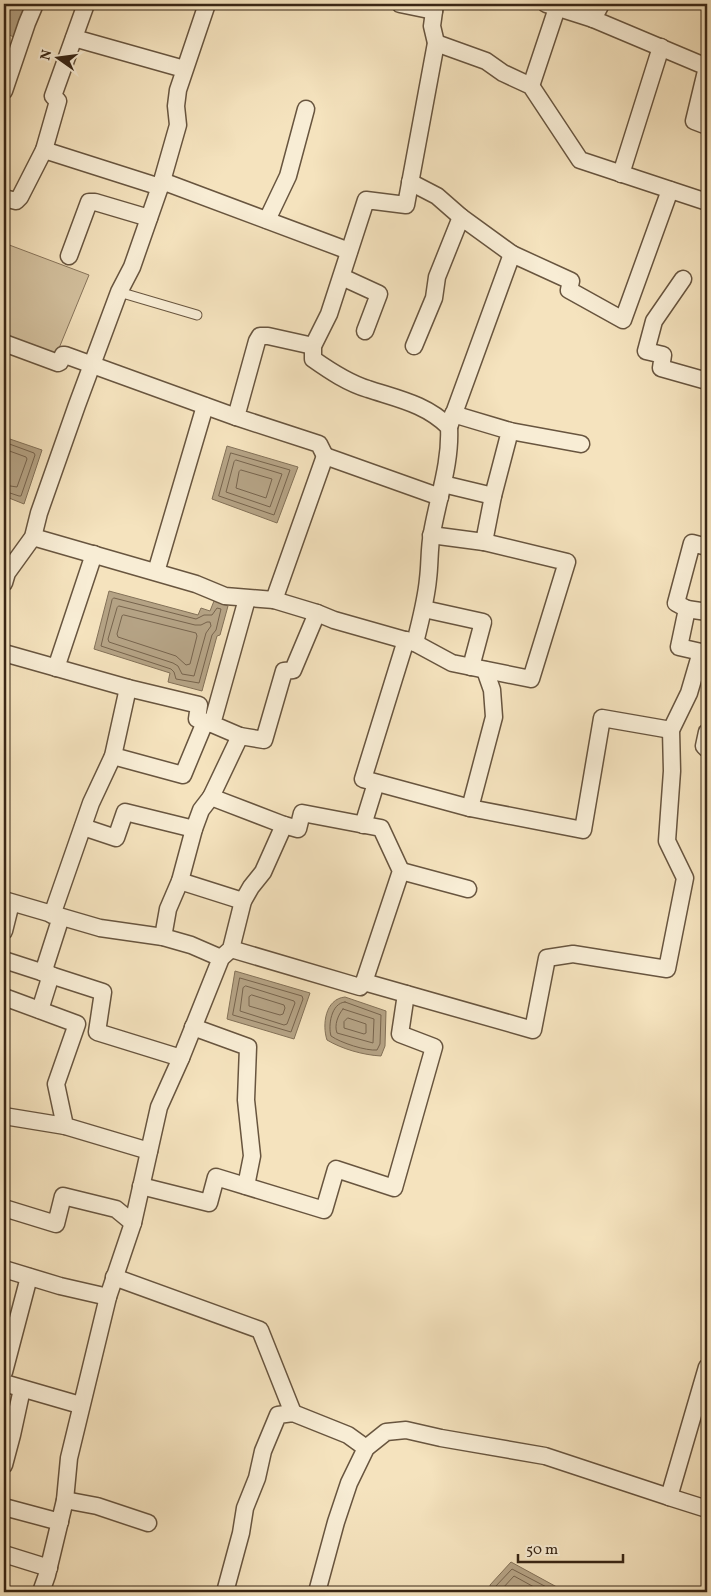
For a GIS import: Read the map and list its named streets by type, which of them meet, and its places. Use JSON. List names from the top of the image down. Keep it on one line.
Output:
{"scale_bar":"50 m","north":"left"}
